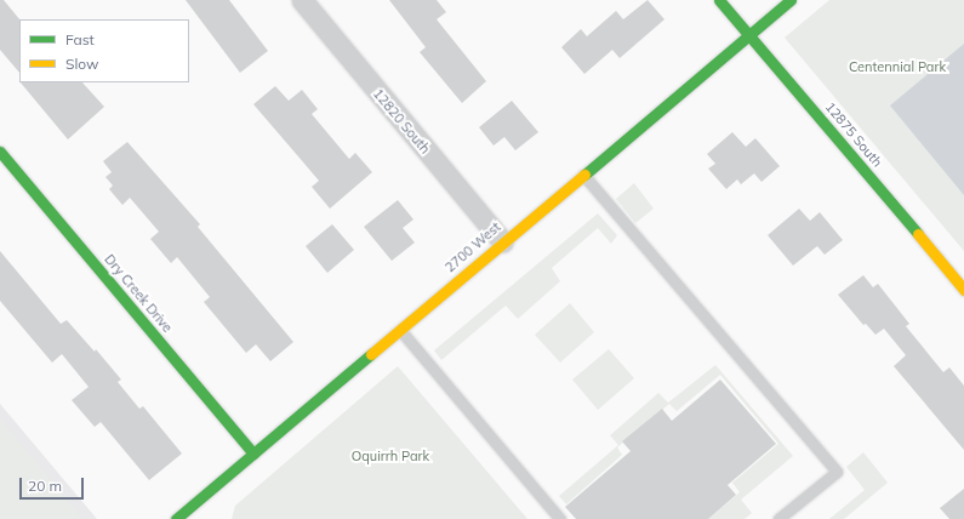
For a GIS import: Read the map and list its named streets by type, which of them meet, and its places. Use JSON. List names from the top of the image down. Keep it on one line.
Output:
{"streets":{"main road":["12875 South","2700 West","Dry Creek Drive"],"street":["12820 South"]},"crossings":[["12820 South","2700 West"],["12875 South","2700 West"],["2700 West","Dry Creek Drive"]],"parks":["Centennial Park","Oquirrh Park"],"legend":["Fast","Slow"],"scale_bar":"20 m"}
